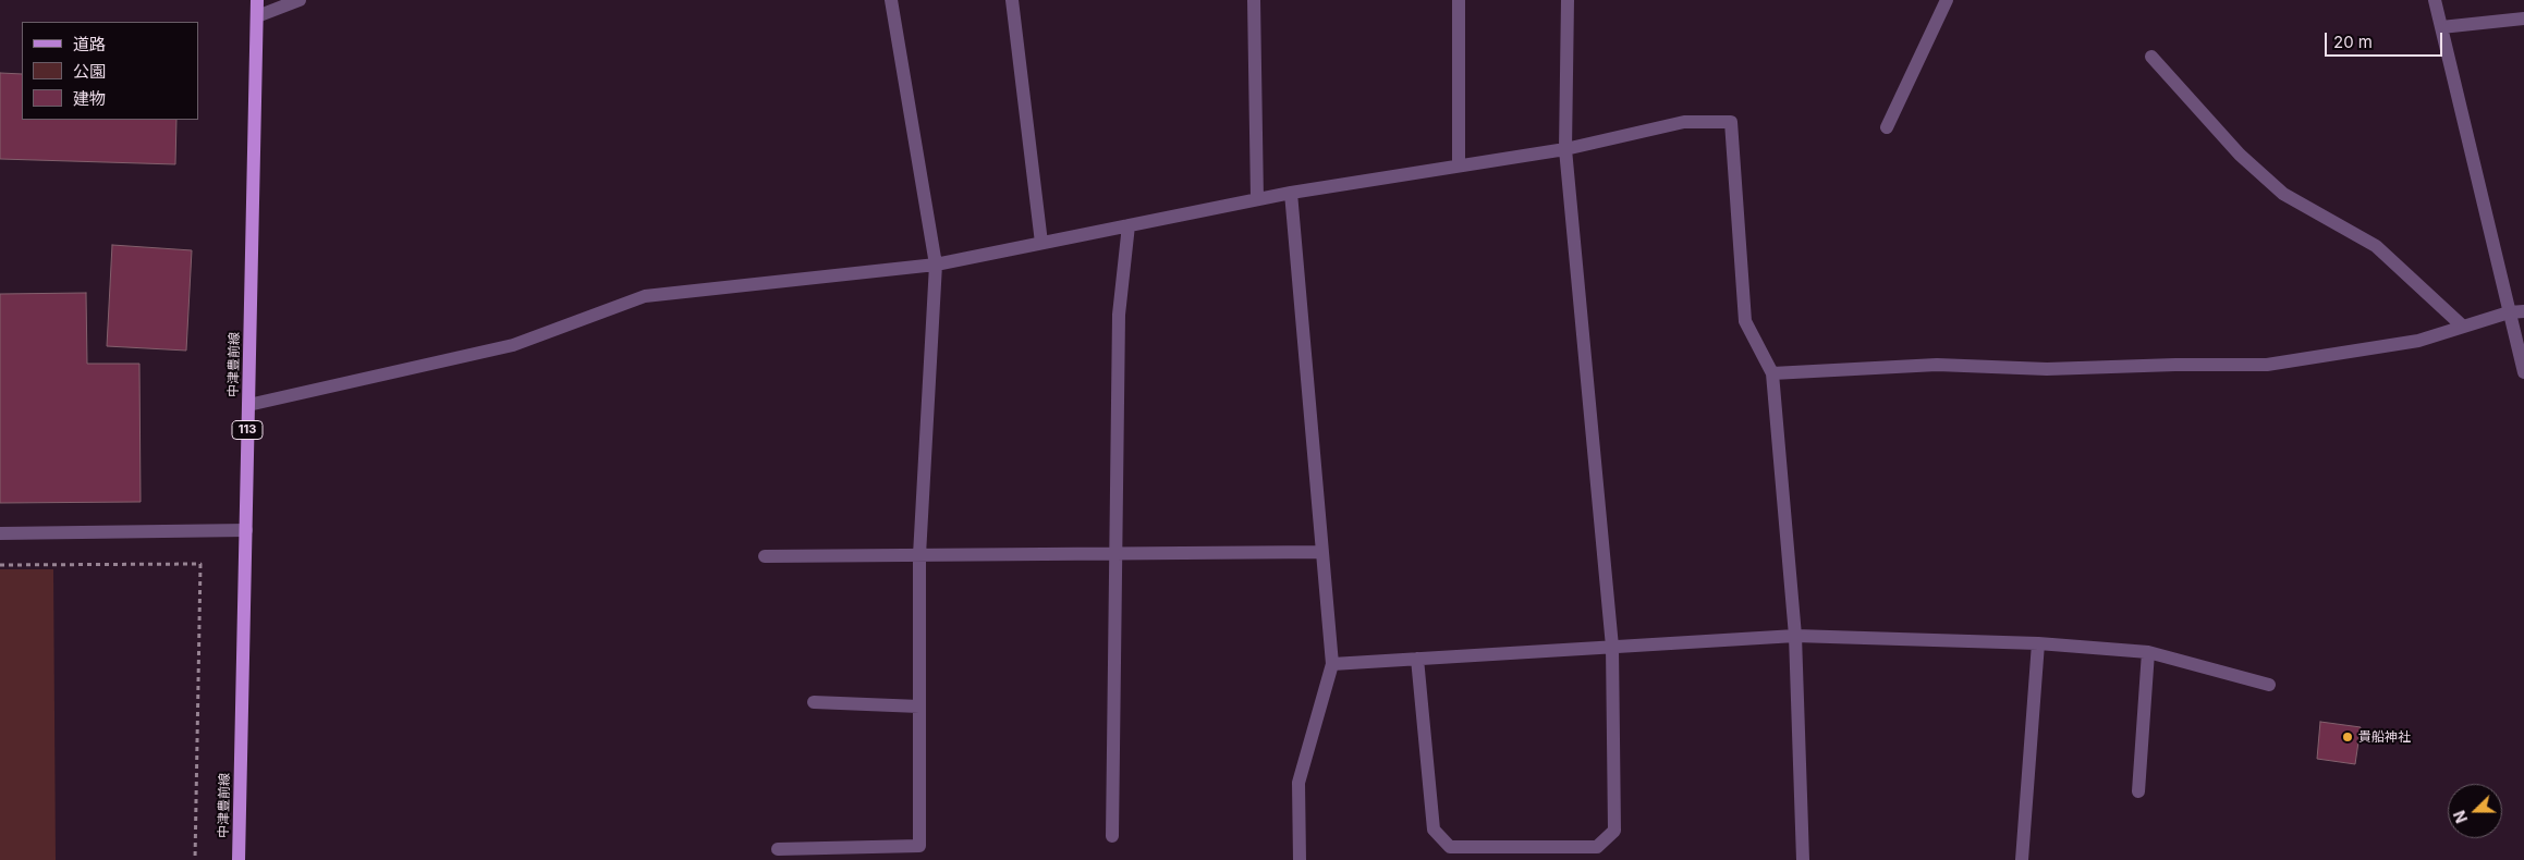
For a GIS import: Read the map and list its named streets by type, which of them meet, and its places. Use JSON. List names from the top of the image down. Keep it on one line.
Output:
{"streets":{"main road":["中津豊前線","113"]},"places":["貴船神社"],"legend":["道路","公園","建物"],"scale_bar":"20 m","north":"left"}
